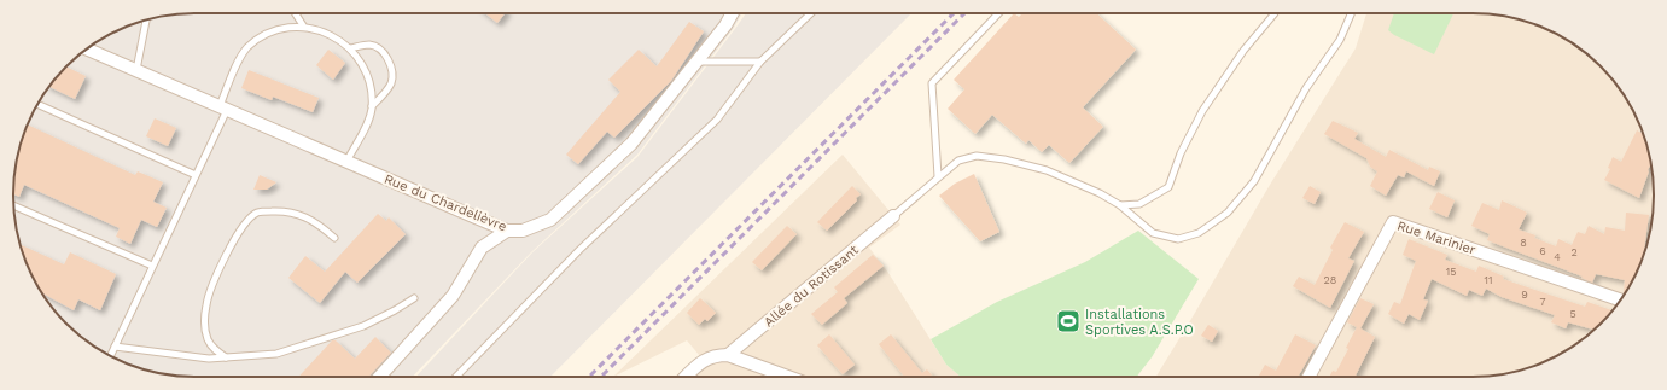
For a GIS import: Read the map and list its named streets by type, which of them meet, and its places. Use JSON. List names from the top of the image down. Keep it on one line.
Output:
{"streets":{"street":["Rue du Chardelièvre","Rue Marinier","Allée du Rotissant"]},"places":{"sports":["Installations Sportives A.S.P.O"]},"house_numbers":["8","6","2","4","15","28","11","9","7","5"]}
